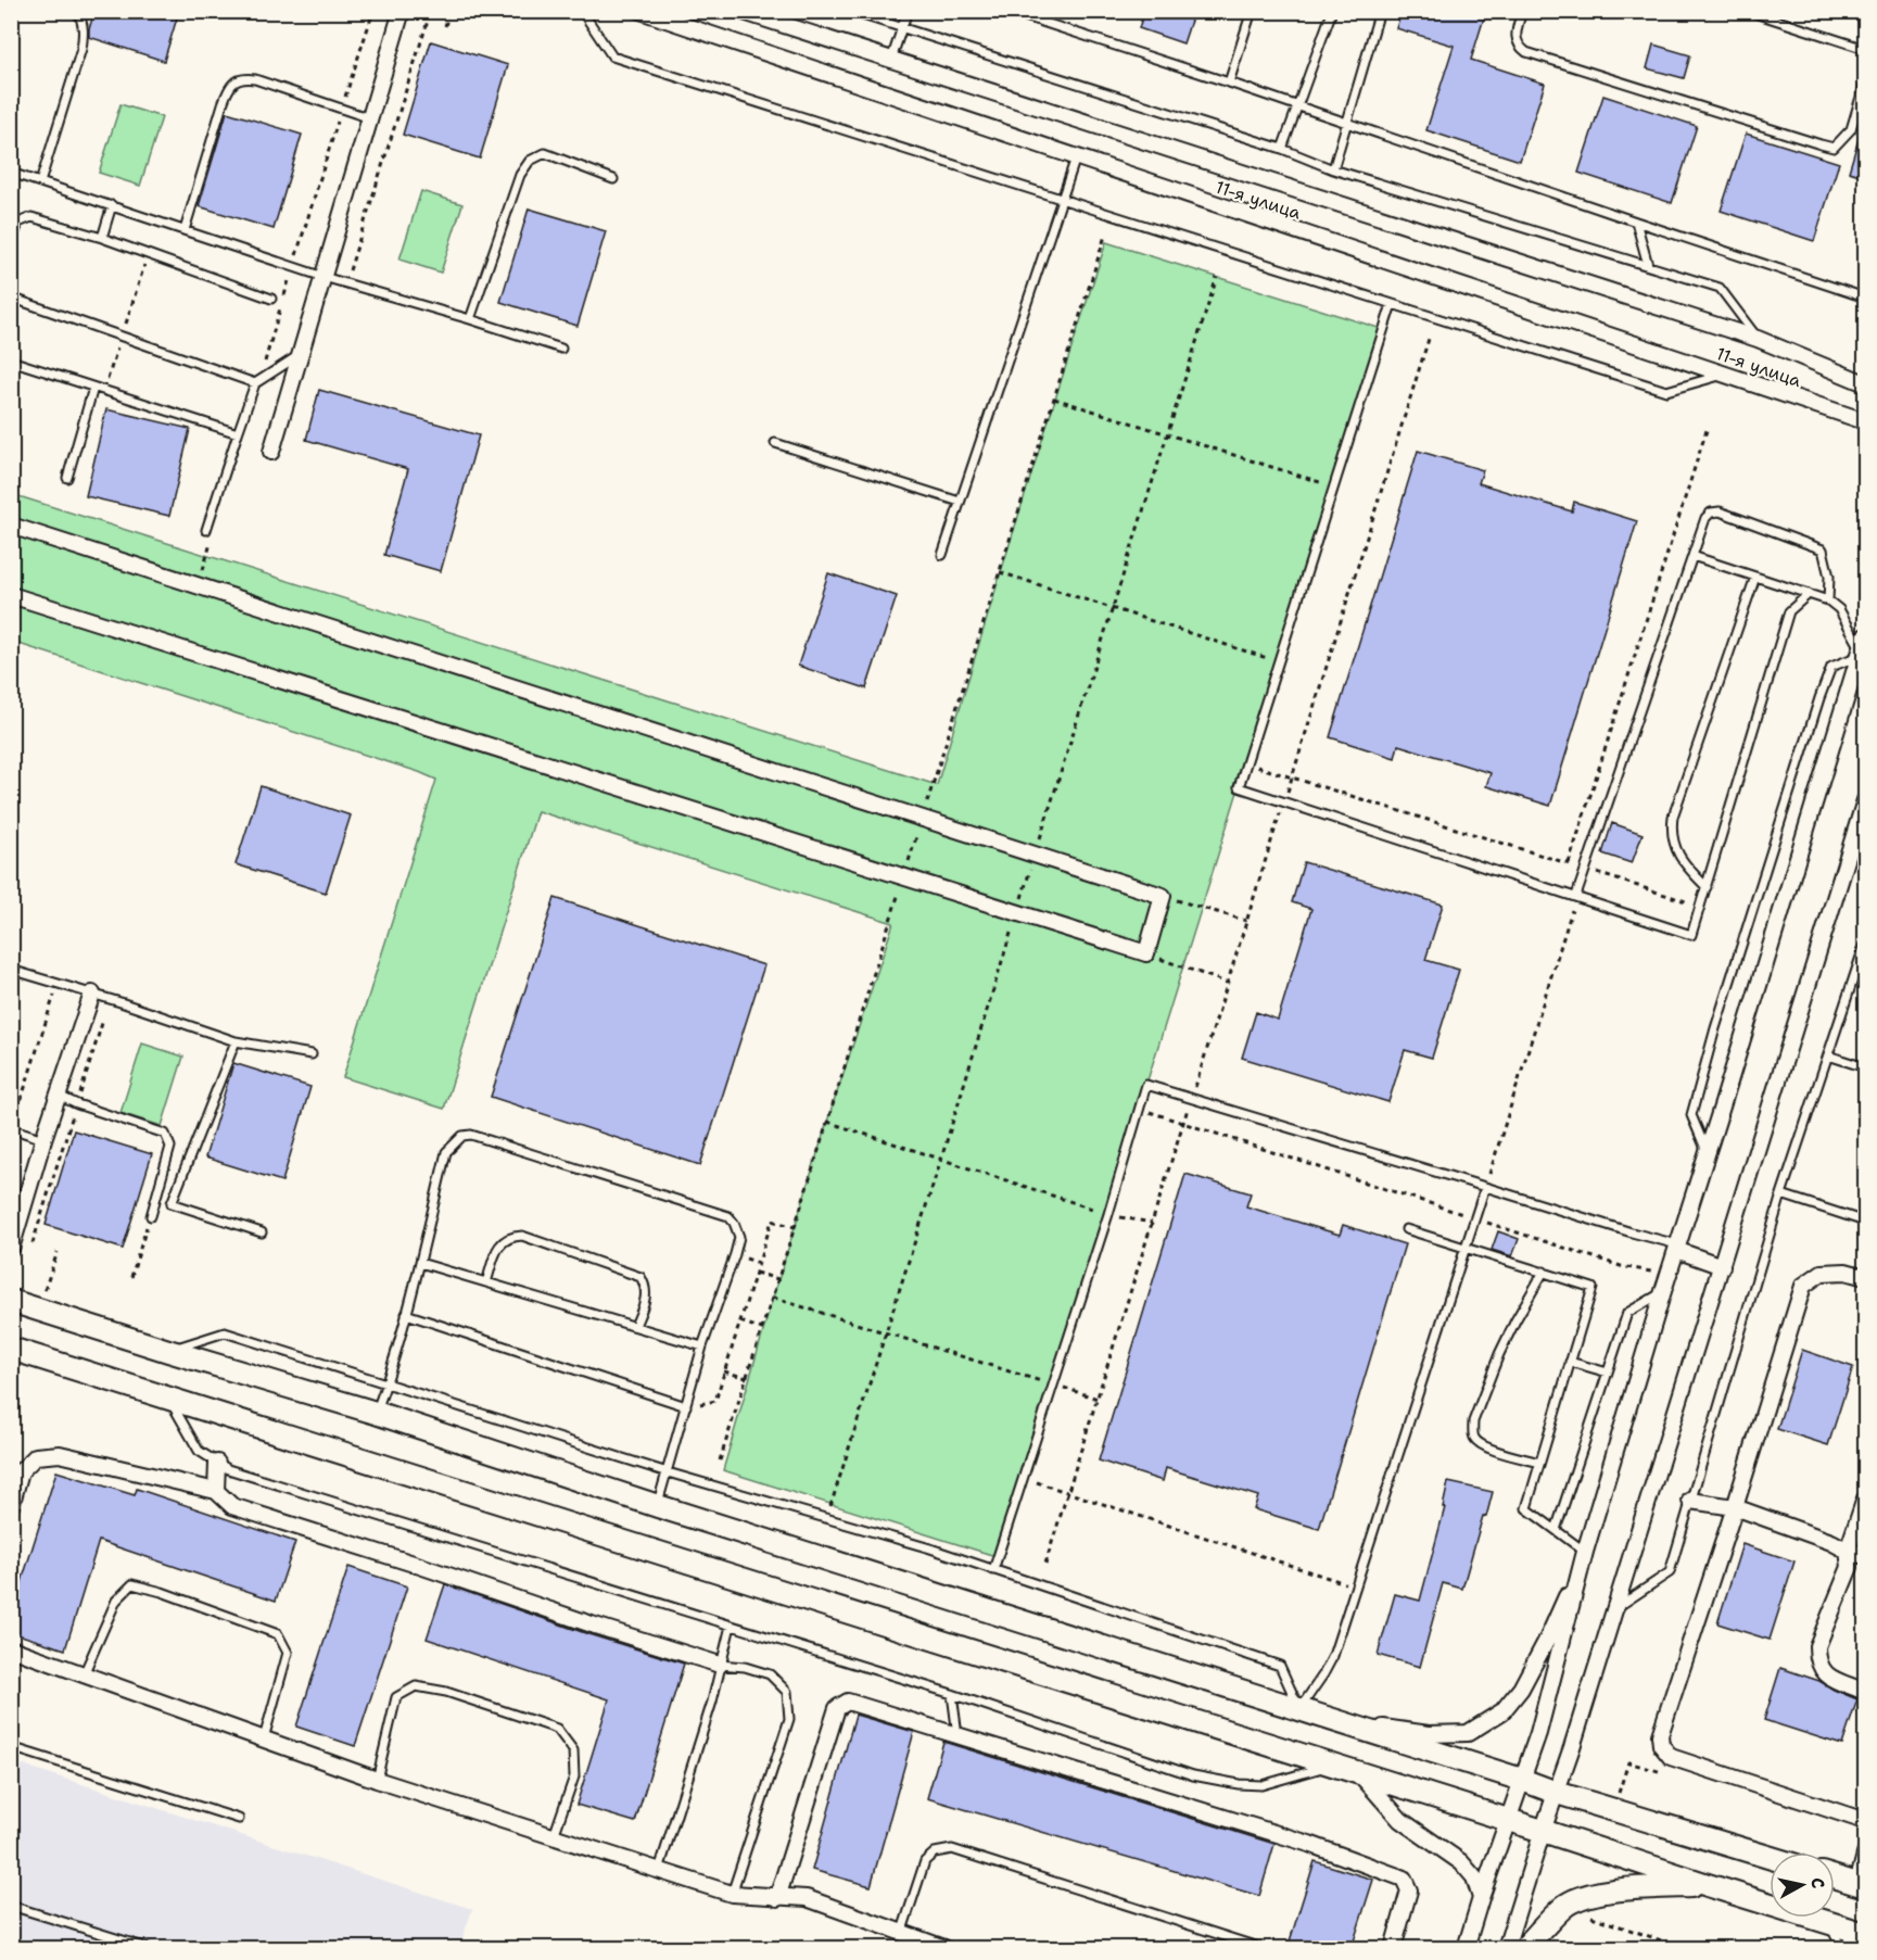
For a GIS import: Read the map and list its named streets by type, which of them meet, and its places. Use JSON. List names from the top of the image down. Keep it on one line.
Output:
{"streets":{"street":["11-я улица"]},"north":"right"}
